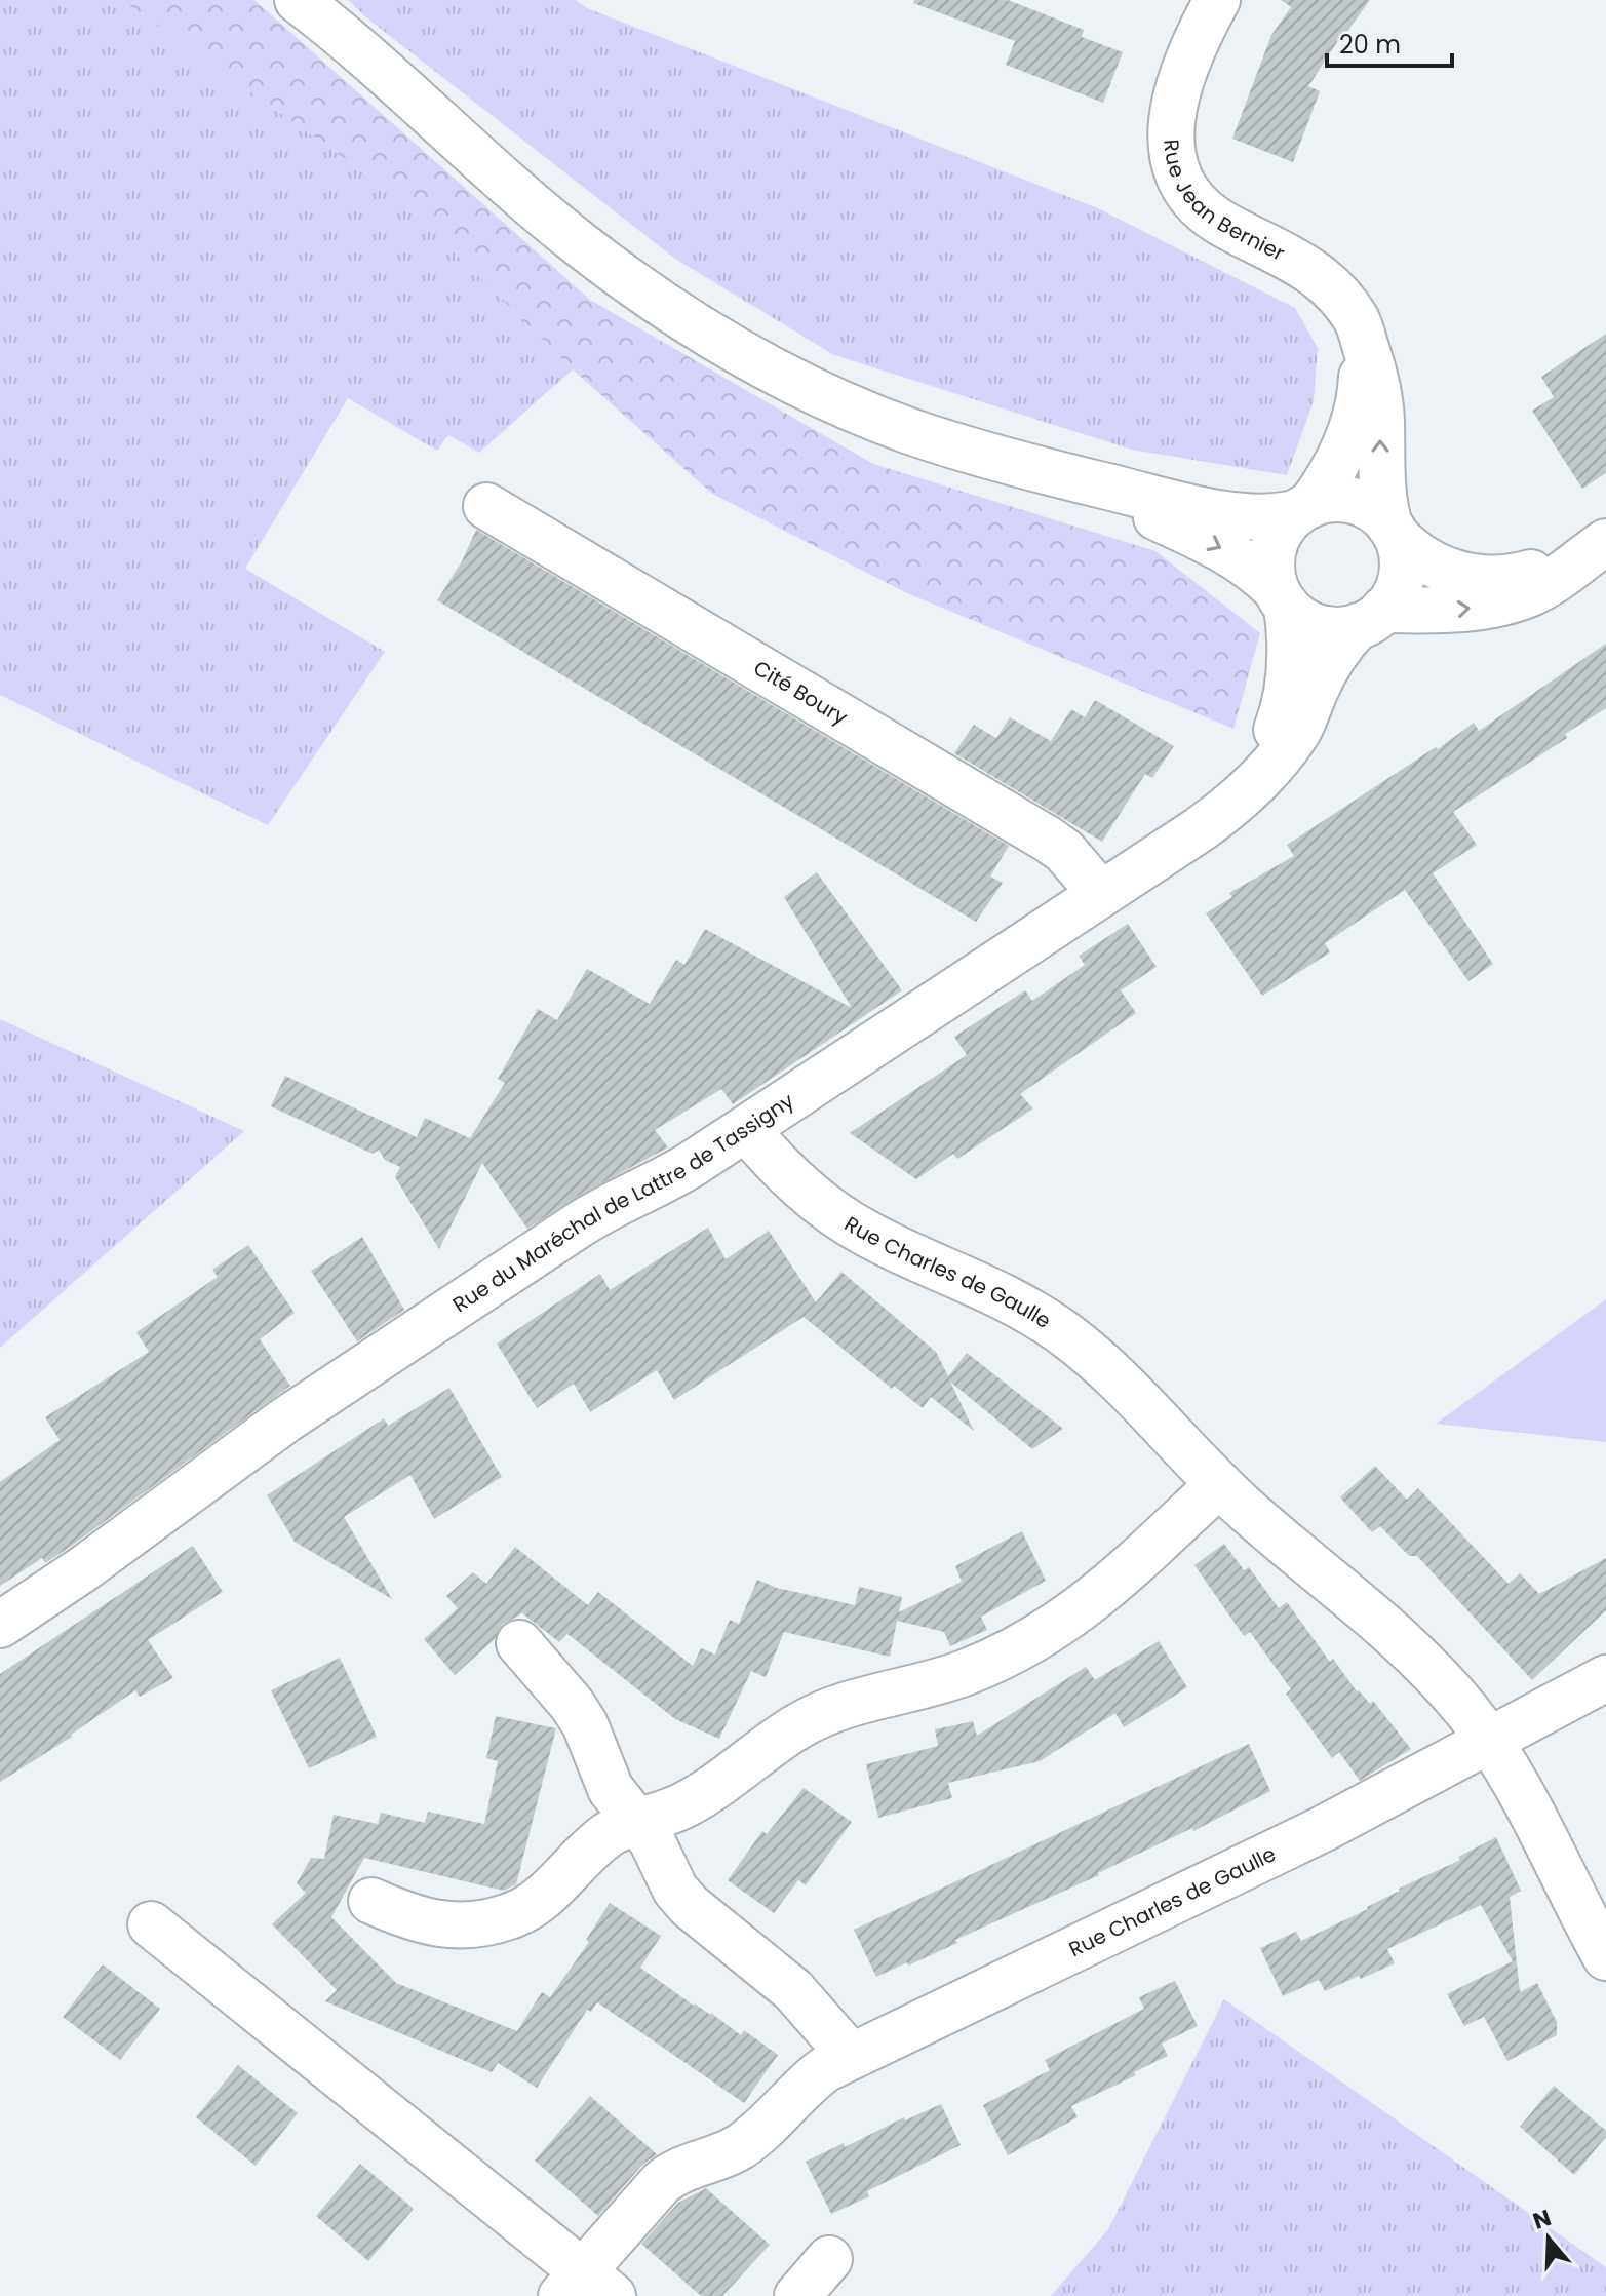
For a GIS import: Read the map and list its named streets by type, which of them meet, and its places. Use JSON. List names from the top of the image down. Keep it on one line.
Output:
{"streets":{"street":["Rue Jean Bernier","Cité Boury","Rue du Maréchal de Lattre de Tassigny","Rue Charles de Gaulle"]},"crossings":[["Rue Jean Bernier","Rue du Maréchal de Lattre de Tassigny"],["Cité Boury","Rue du Maréchal de Lattre de Tassigny"],["Rue du Maréchal de Lattre de Tassigny","Rue Charles de Gaulle"]],"scale_bar":"20 m","north":"top"}
